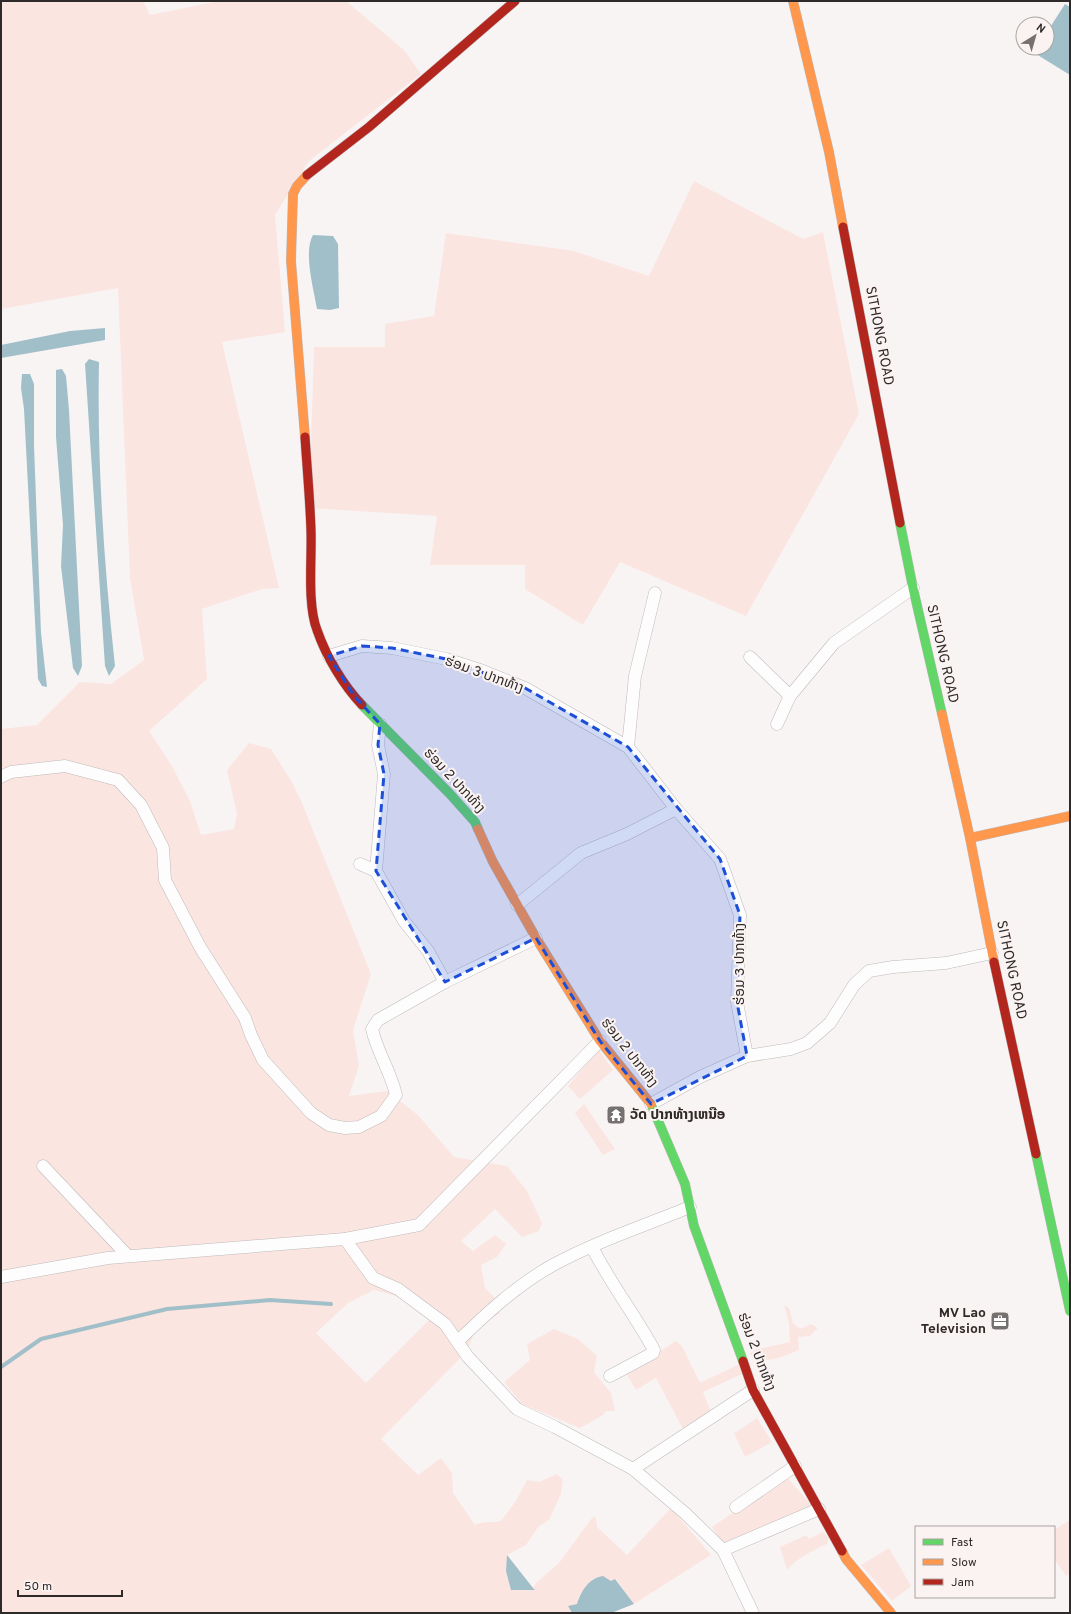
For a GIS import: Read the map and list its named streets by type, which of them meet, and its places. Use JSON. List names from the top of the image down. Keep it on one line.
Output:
{"streets":{"street":["SITHONG ROAD","ຮ່ອມ 3 ປາກທ້າງ","ຮ່ອມ 2 ປາກທ້າງ"]},"crossings":[["ຮ່ອມ 3 ປາກທ້າງ","ຮ່ອມ 2 ປາກທ້າງ"]],"places":{"temple":["ວັດ ປາກທ້າງເຫນືອ"],"office":["MV Lao Television"]},"legend":["Fast","Slow","Jam"],"scale_bar":"50 m","north":"top right"}
